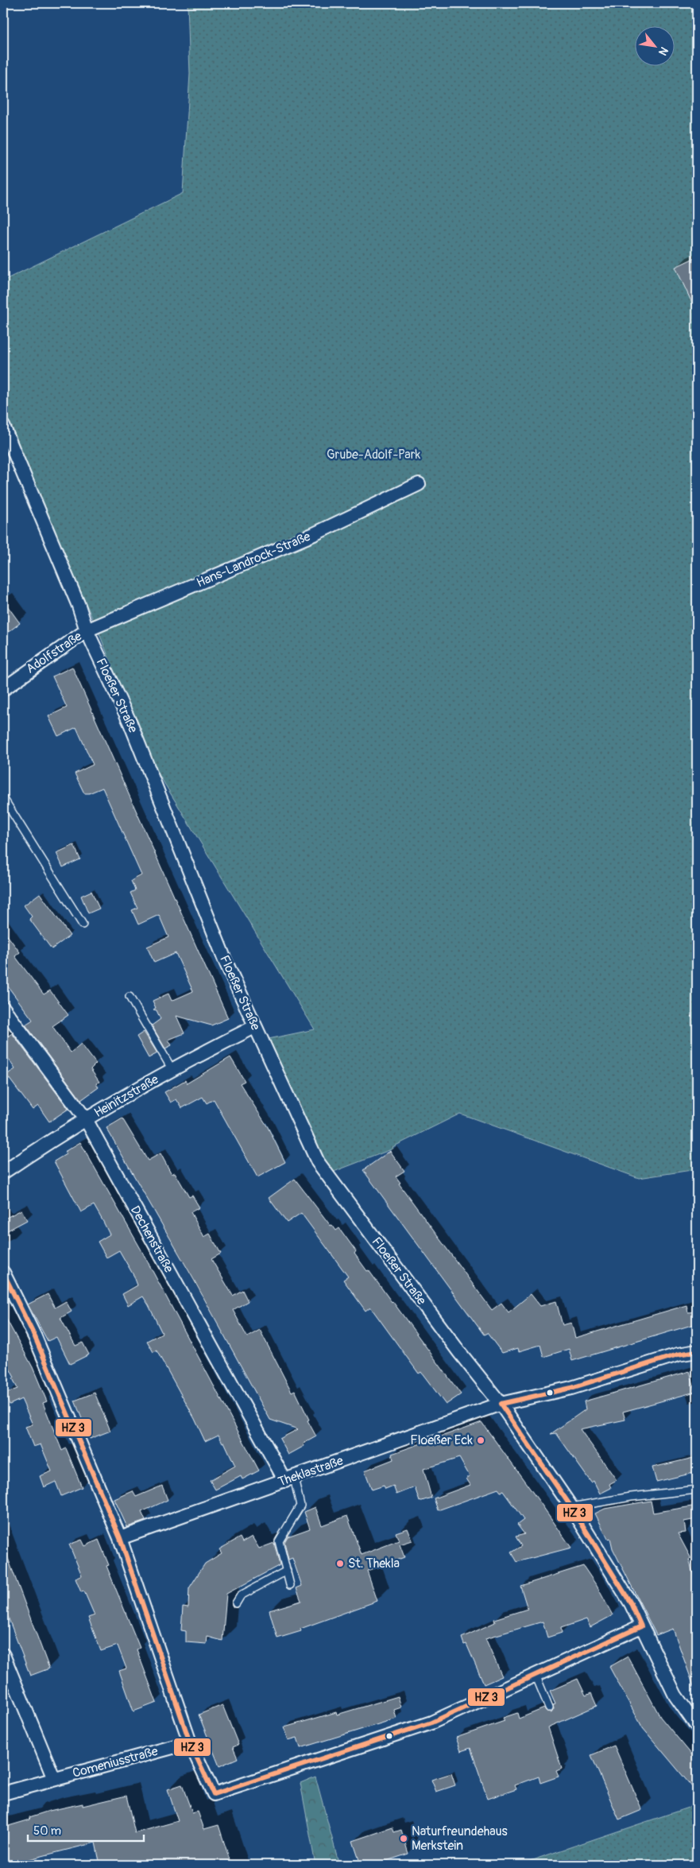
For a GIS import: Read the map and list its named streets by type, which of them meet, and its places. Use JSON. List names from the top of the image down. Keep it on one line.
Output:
{"streets":{"street":["Hans-Landrock-Straße","Adolfstraße","Floeßer Straße","Heinitzstraße","Dechenstraße","Theklastraße","Comeniusstraße"]},"crossings":[["Hans-Landrock-Straße","Adolfstraße"],["Hans-Landrock-Straße","Floeßer Straße"],["Adolfstraße","Floeßer Straße"],["Floeßer Straße","Heinitzstraße"],["Floeßer Straße","Theklastraße"],["Heinitzstraße","Dechenstraße"],["Dechenstraße","Theklastraße"]],"parks":["Grube-Adolf-Park"],"places":["Floeßer Eck","St. Thekla","Naturfreundehaus Merkstein"],"scale_bar":"50 m","north":"bottom right"}
